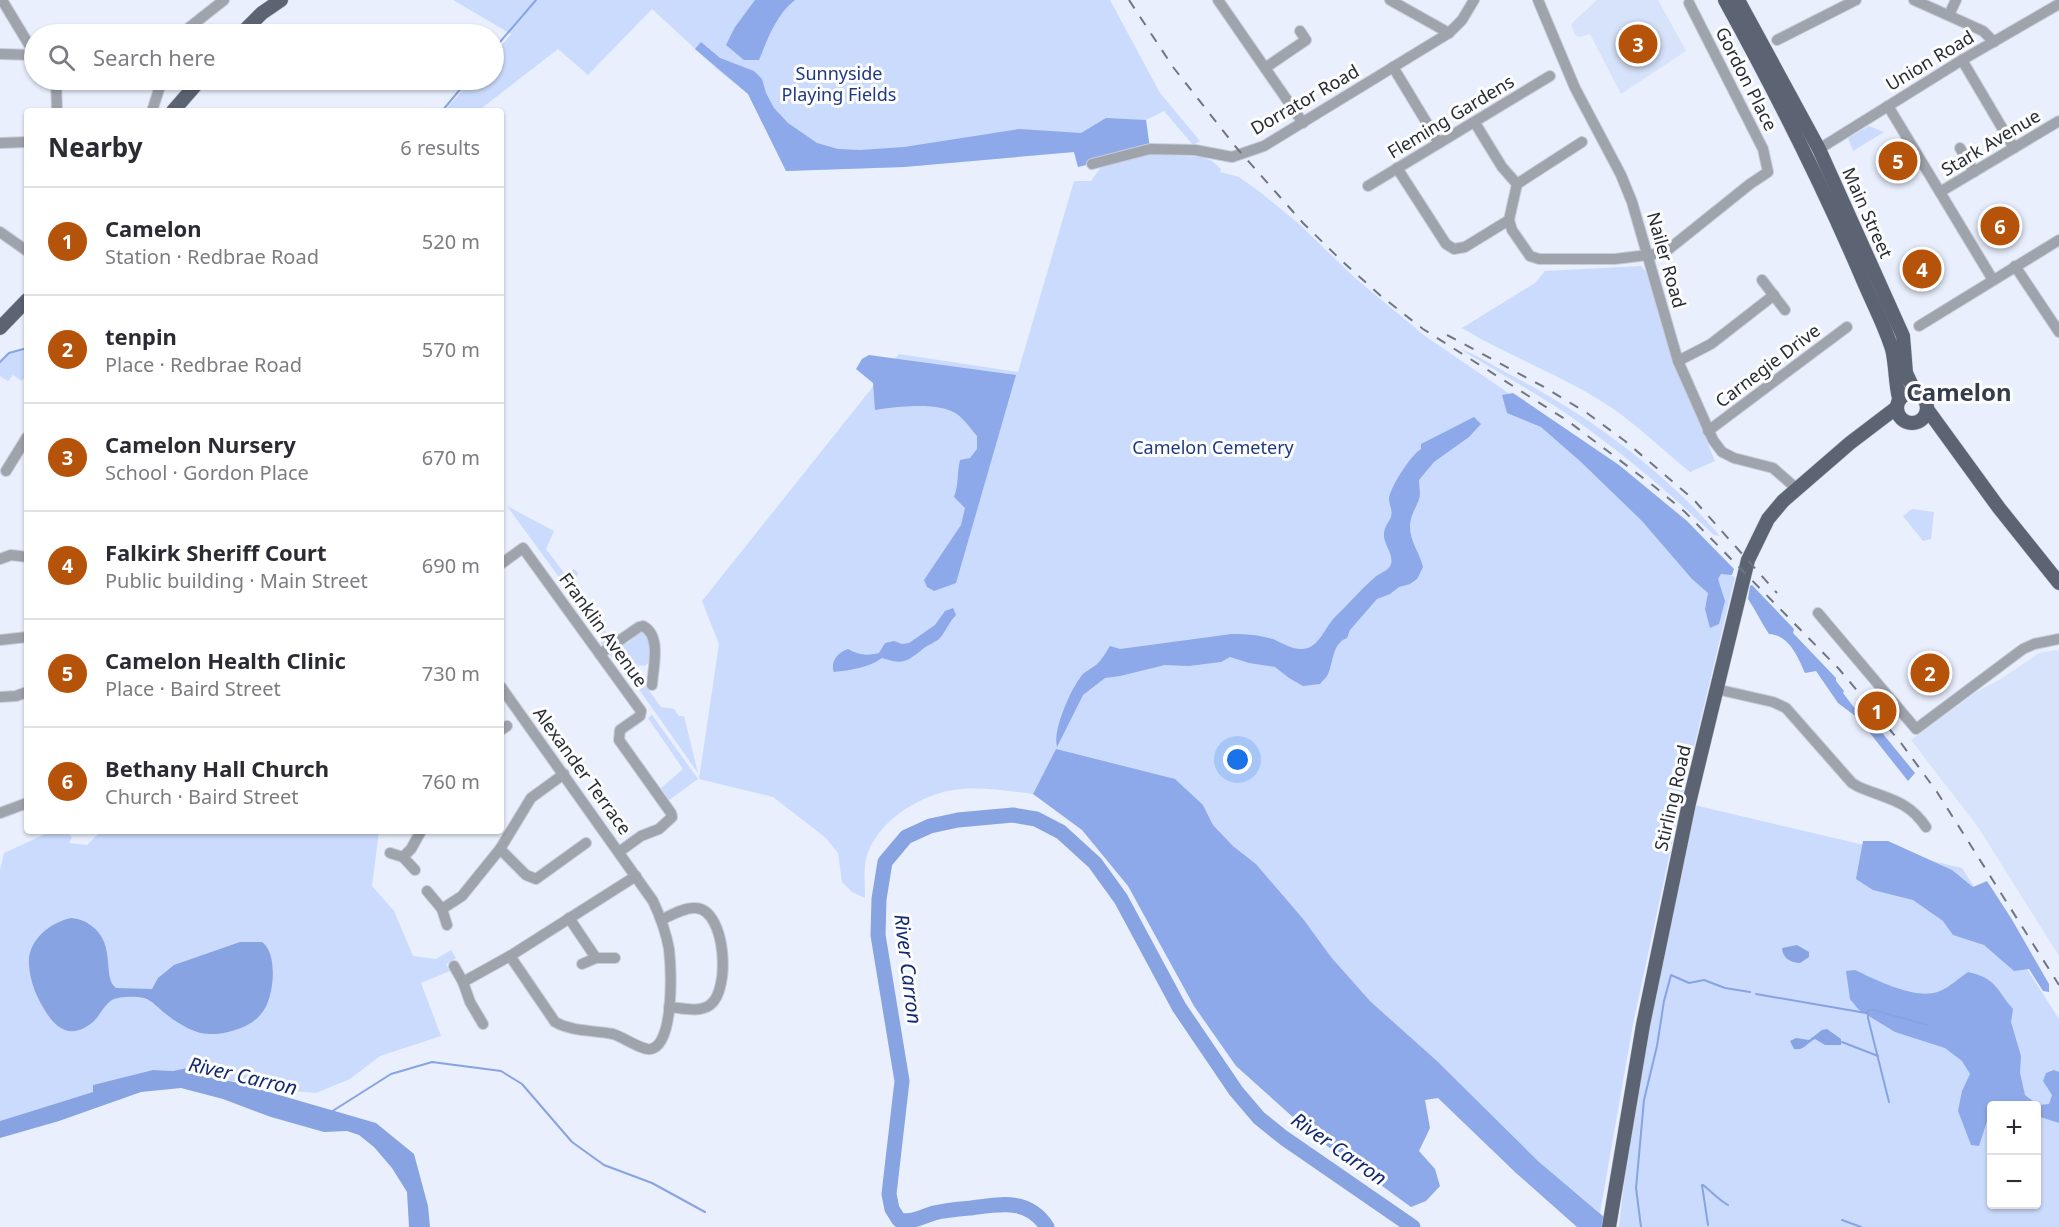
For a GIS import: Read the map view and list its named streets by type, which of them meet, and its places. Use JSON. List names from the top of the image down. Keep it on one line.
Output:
{"streets":{"main road":["Main Street","Stirling Road"],"street":["Union Road","Gordon Place","Dorrator Road","Fleming Gardens","Stark Avenue","Nailer Road","Carnegie Drive","Franklin Avenue","Alexander Terrace"]},"crossings":[["Union Road","Main Street"],["Gordon Place","Nailer Road"],["Main Street","Stirling Road"],["Nailer Road","Carnegie Drive"],["Nailer Road","Stirling Road"],["Franklin Avenue","Alexander Terrace"]],"districts":["Camelon"],"water":["River Carron"],"parks":["Sunnyside Playing Fields","Camelon Cemetery"],"page":{"pins":["3","5","6","4","2","1"],"search":"Search here","heading":["Nearby","6 results"],"list":[{"mark":"1","name":"Camelon","note":"Station · Redbrae Road","value":"520 m"},{"mark":"2","name":"tenpin","note":"Place · Redbrae Road","value":"570 m"},{"mark":"3","name":"Camelon Nursery","note":"School · Gordon Place","value":"670 m"},{"mark":"4","name":"Falkirk Sheriff Court","note":"Public building · Main Street","value":"690 m"},{"mark":"5","name":"Camelon Health Clinic","note":"Place · Baird Street","value":"730 m"},{"mark":"6","name":"Bethany Hall Church","note":"Church · Baird Street","value":"760 m"}],"map_buttons":["+","−"]}}
